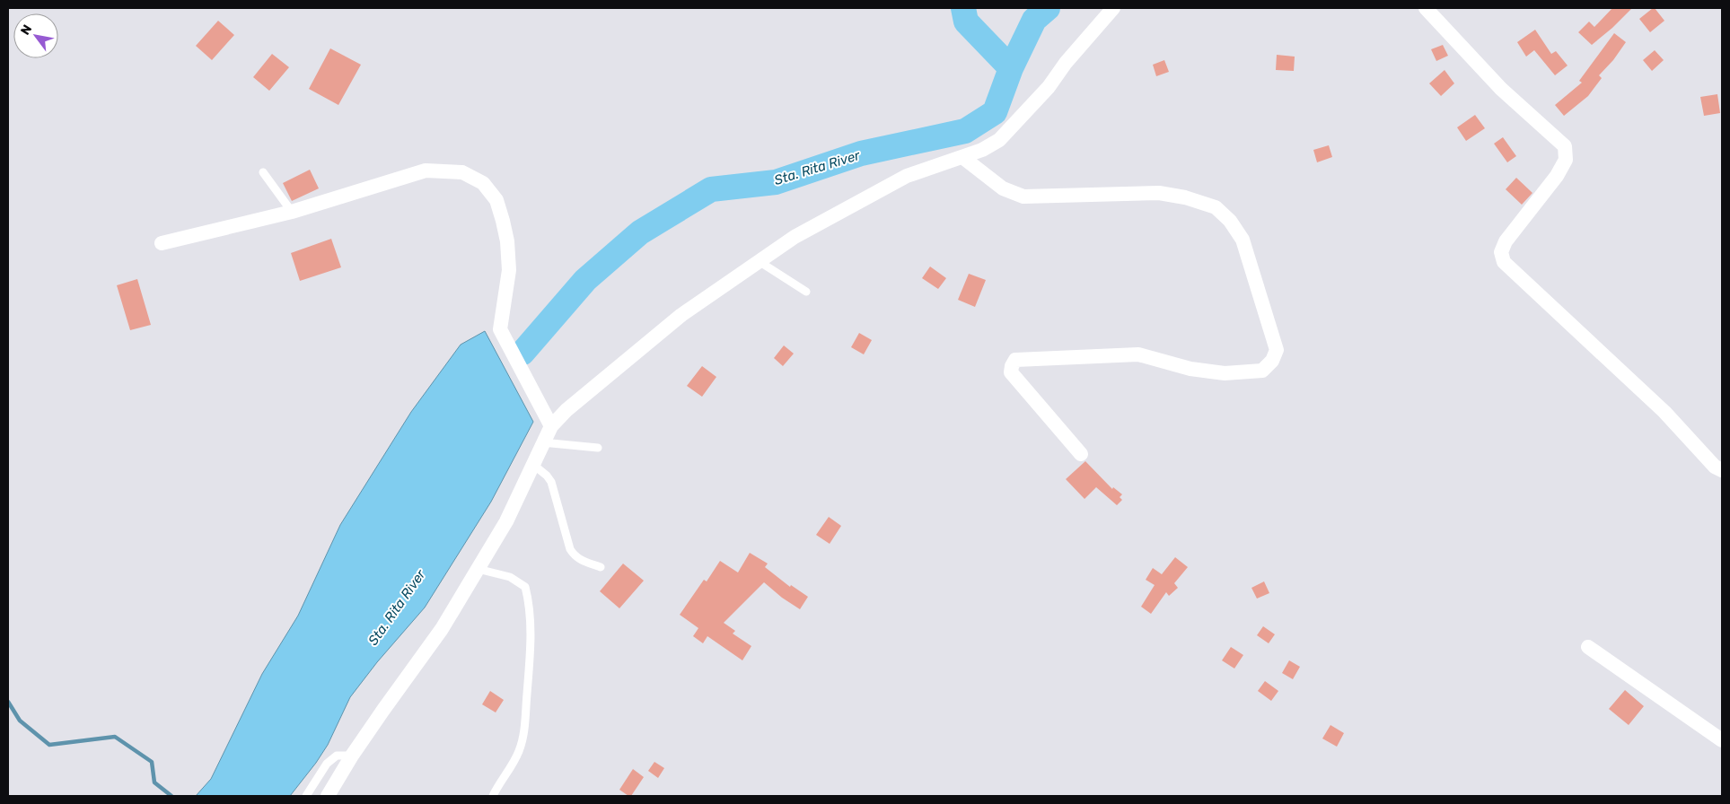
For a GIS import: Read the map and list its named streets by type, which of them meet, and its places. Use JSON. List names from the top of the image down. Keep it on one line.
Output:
{"water":["Sta. Rita River"],"north":"top left"}
